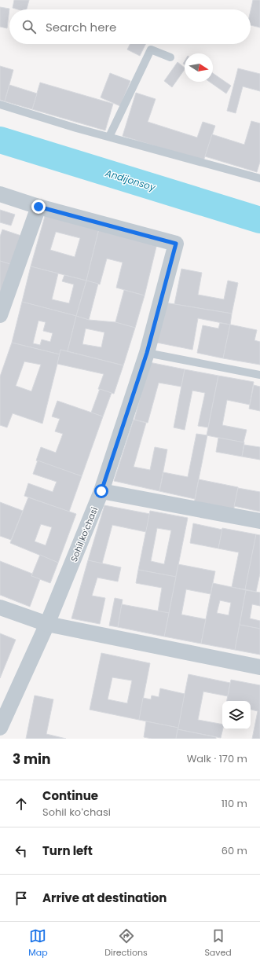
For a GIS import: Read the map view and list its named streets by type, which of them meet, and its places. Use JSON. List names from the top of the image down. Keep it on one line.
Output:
{"streets":{"street":["Sohil koʻchasi"]},"water":["Andijonsoy"],"north":"right","page":{"search":"Search here","heading":["3 min","Walk · 170 m"],"list":[["Continue","Sohil koʻchasi","110 m"],["Turn left","60 m"],"Arrive at destination"],"nav":["Map","Directions","Saved"]}}
